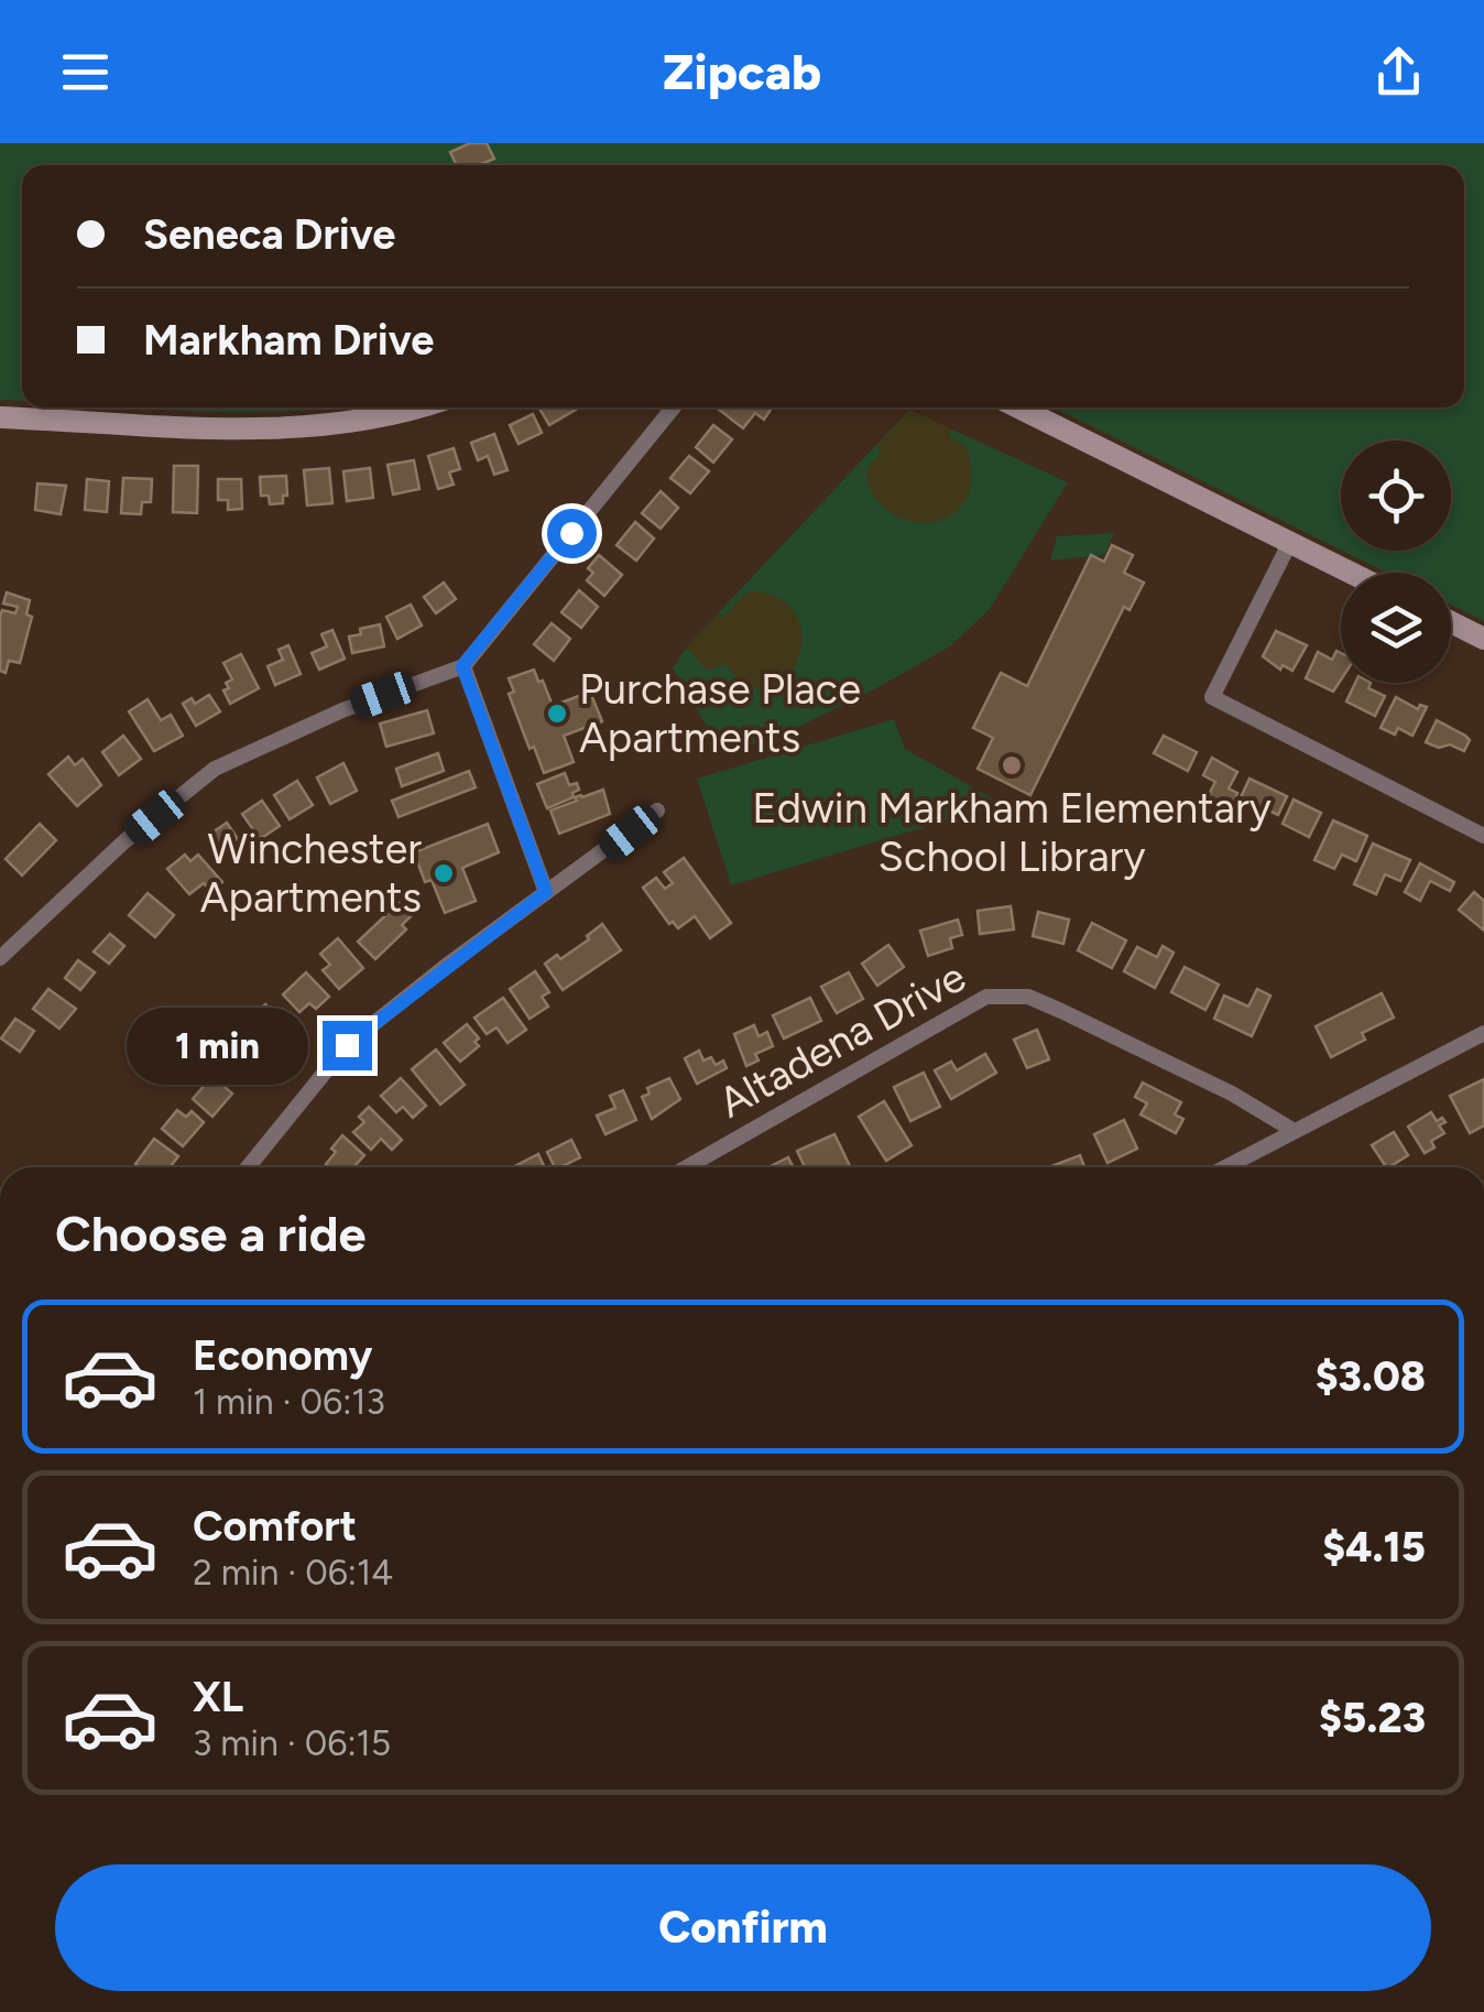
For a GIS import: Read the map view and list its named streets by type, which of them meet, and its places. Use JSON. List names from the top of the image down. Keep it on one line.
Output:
{"streets":{"street":["Altadena Drive"]},"places":["Purchase Place Apartments","Edwin Markham Elementary School Library","Winchester Apartments"],"page":{"header":"Zipcab","banner":["Seneca Drive","Markham Drive"],"bubble":"1 min","heading":"Choose a ride","list":[{"name":"Economy","note":"1 min · 06:13","value":"$3.08"},{"name":"Comfort","note":"2 min · 06:14","value":"$4.15"},{"name":"XL","note":"3 min · 06:15","value":"$5.23"}],"buttons":"Confirm"}}
